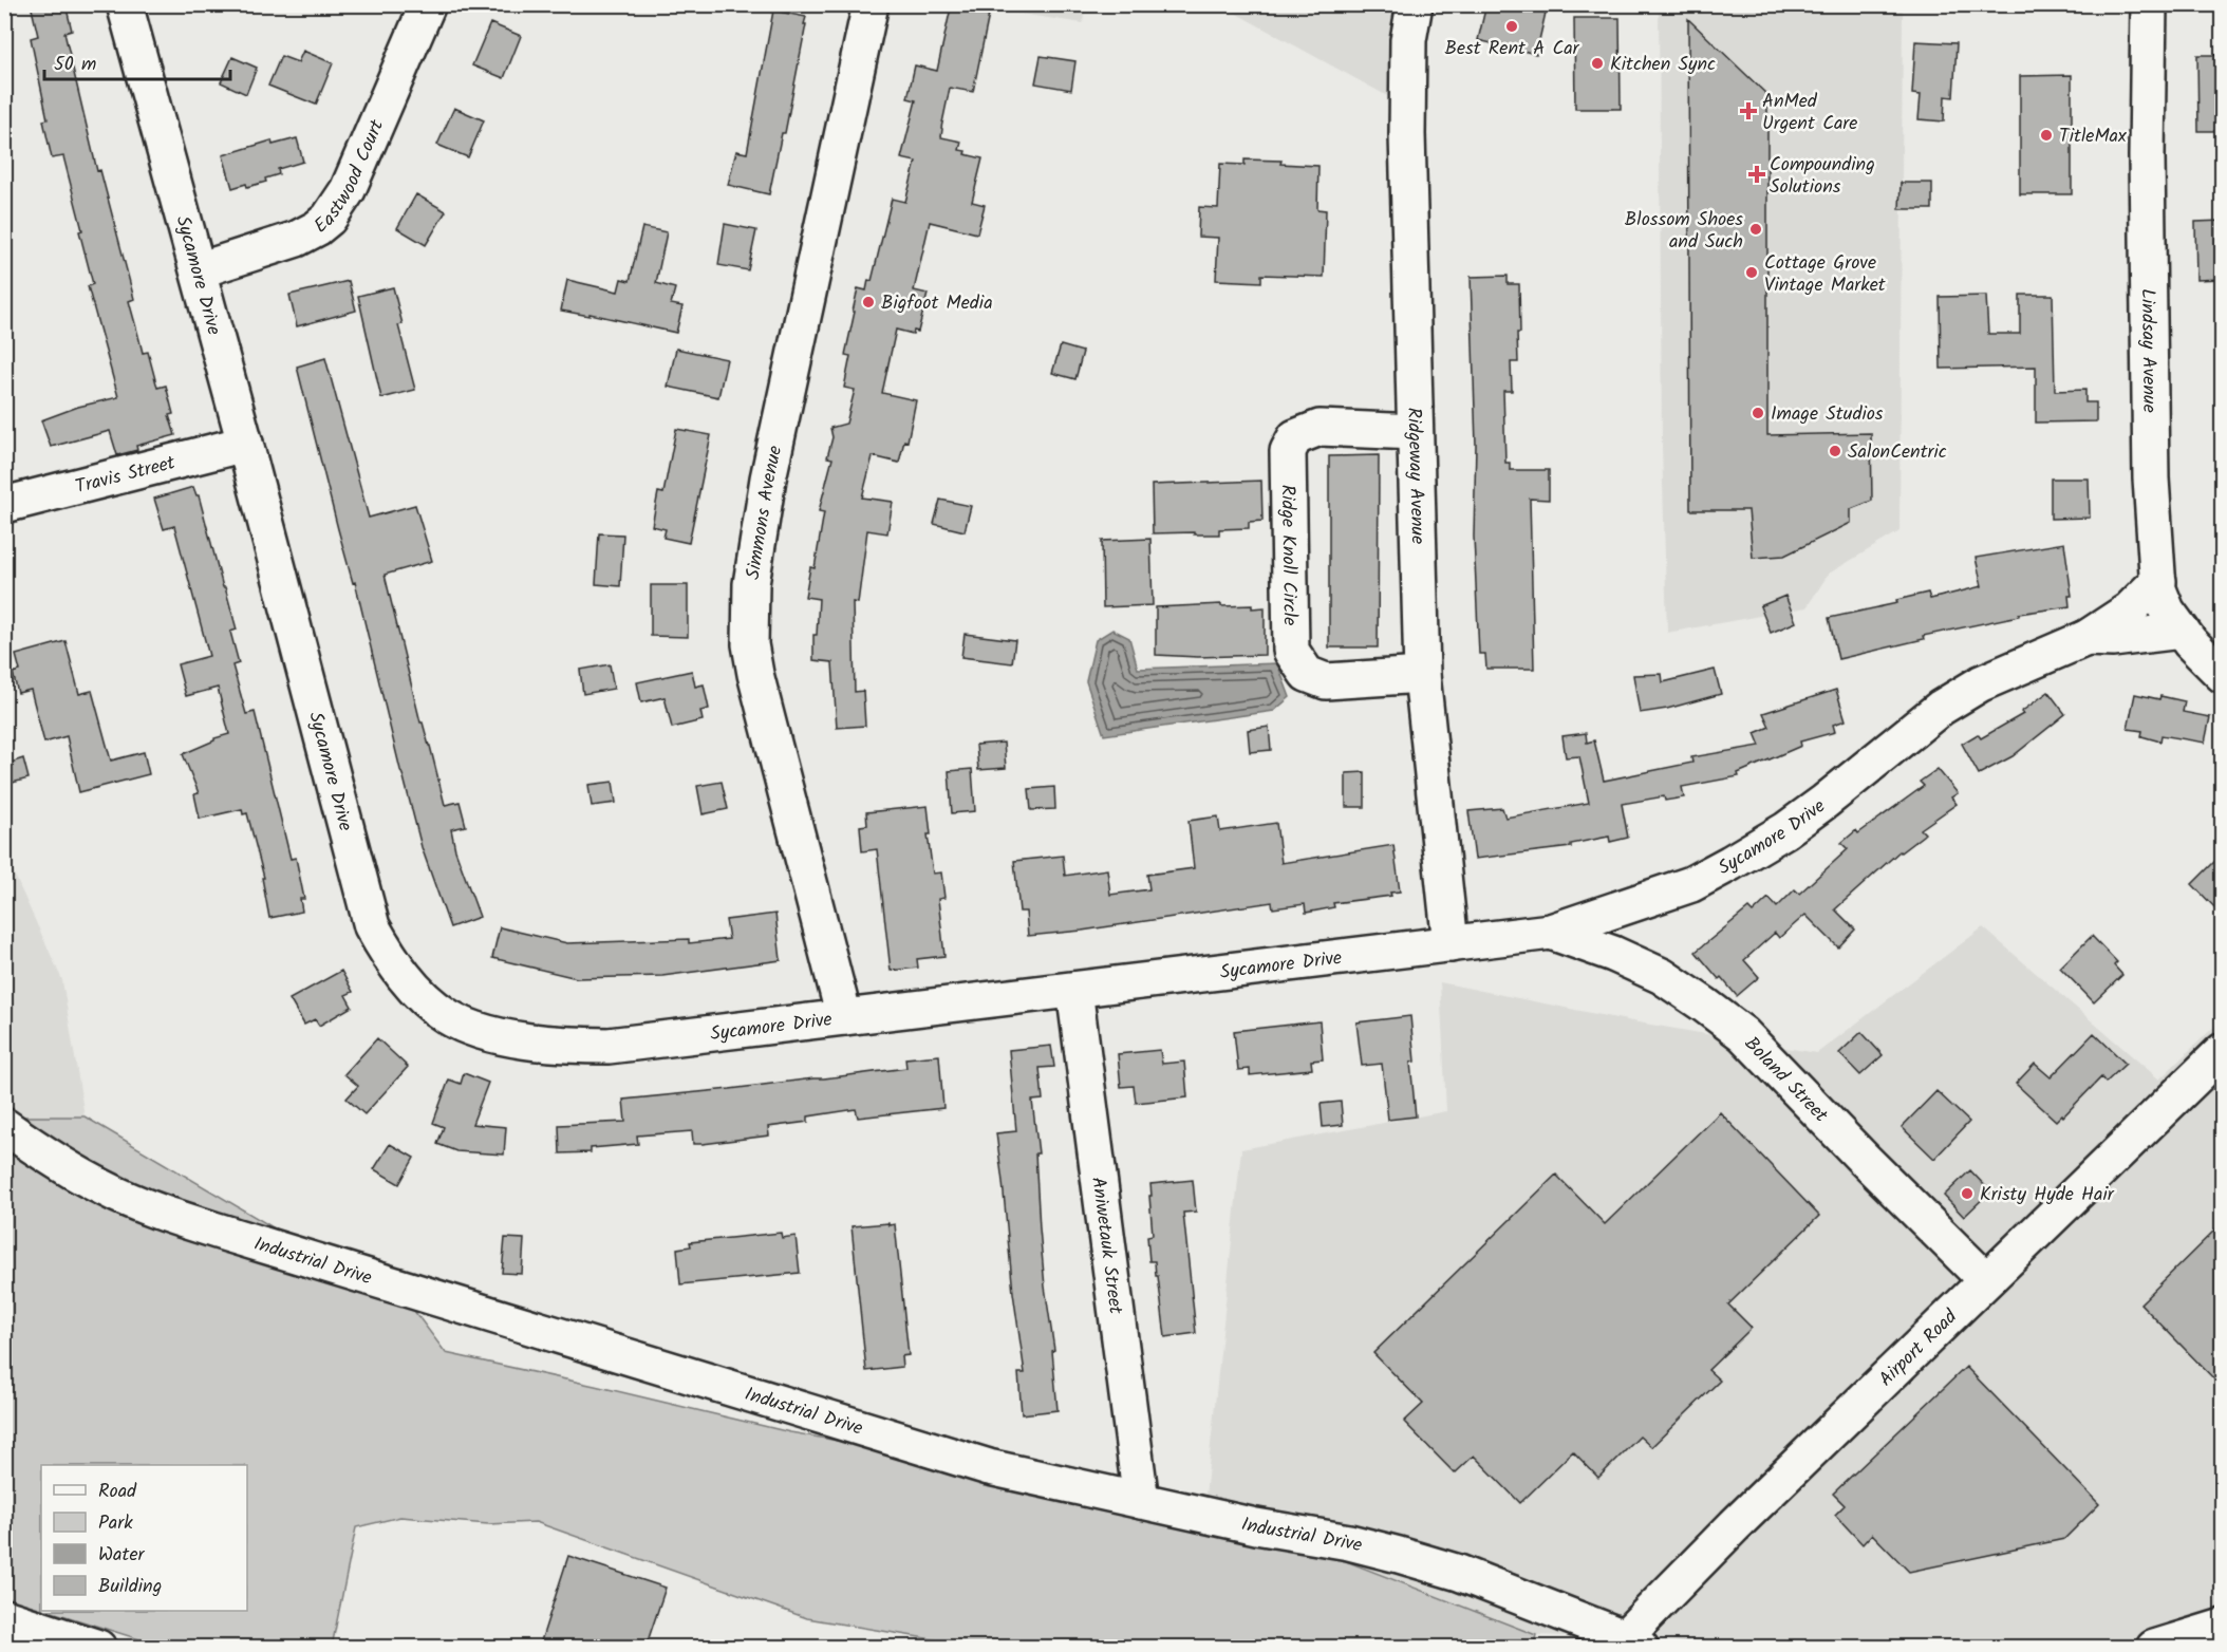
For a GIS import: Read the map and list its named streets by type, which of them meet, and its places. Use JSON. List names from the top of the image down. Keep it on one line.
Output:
{"streets":{"street":["Eastwood Court","Sycamore Drive","Lindsay Avenue","Travis Street","Ridgeway Avenue","Simmons Avenue","Ridge Knoll Circle","Boland Street","Aniwetauk Street","Industrial Drive","Airport Road"]},"crossings":[["Eastwood Court","Sycamore Drive"],["Sycamore Drive","Lindsay Avenue"],["Sycamore Drive","Travis Street"],["Sycamore Drive","Ridgeway Avenue"],["Sycamore Drive","Simmons Avenue"],["Sycamore Drive","Boland Street"],["Sycamore Drive","Aniwetauk Street"],["Ridgeway Avenue","Ridge Knoll Circle"],["Boland Street","Airport Road"],["Aniwetauk Street","Industrial Drive"],["Industrial Drive","Airport Road"]],"places":{"other":["Best Rent A Car","Kitchen Sync","TitleMax","Blossom Shoes and Such","Cottage Grove Vintage Market","Bigfoot Media","Image Studios","SalonCentric","Kristy Hyde Hair"],"health":["AnMed Urgent Care","Compounding Solutions"]},"legend":["Road","Park","Water","Building"],"scale_bar":"50 m"}
